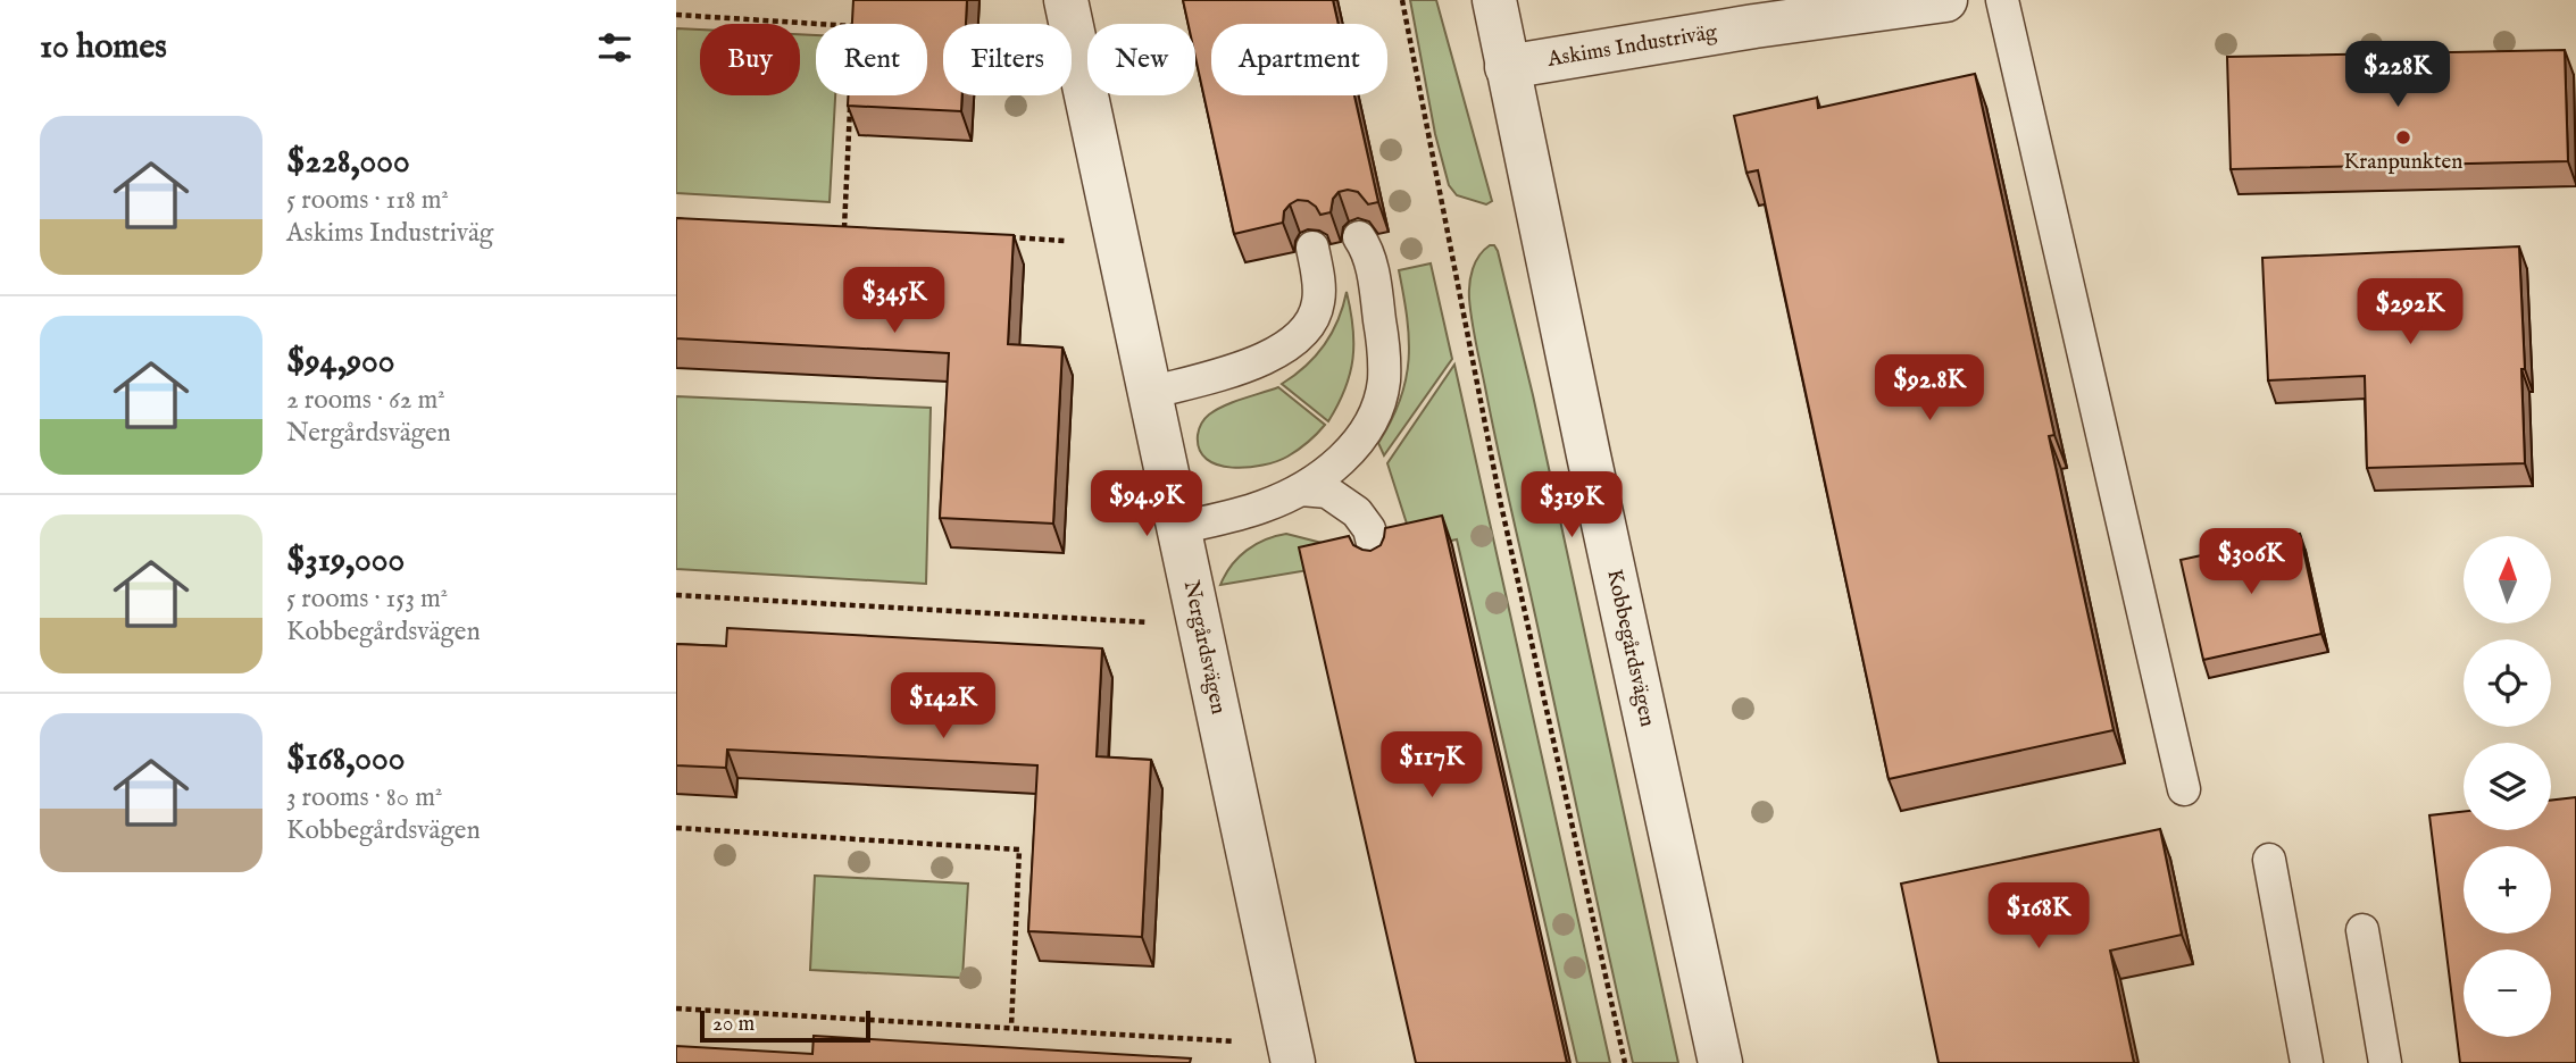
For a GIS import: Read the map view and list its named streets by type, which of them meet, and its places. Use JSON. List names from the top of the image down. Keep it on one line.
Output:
{"streets":{"street":["Askims Industriväg","Nergårdsvägen","Kobbegårdsvägen"]},"crossings":[["Askims Industriväg","Kobbegårdsvägen"]],"places":["Kranpunkten"],"scale_bar":"20 m","north":"top","page":{"heading":"10 homes","chip":["Buy","Rent","Filters","New","Apartment"],"price":["$228K","$345K","$292K","$92.8K","$94.9K","$319K","$306K","$142K","$117K","$168K"],"list":[{"name":"$228,000","note":"5 rooms · 118 m² · Askims Industriväg"},{"name":"$94,900","note":"2 rooms · 62 m² · Nergårdsvägen"},{"name":"$319,000","note":"5 rooms · 153 m² · Kobbegårdsvägen"},{"name":"$168,000","note":"3 rooms · 80 m² · Kobbegårdsvägen"}],"map_buttons":["+","−"],"scale":"20 m"}}
